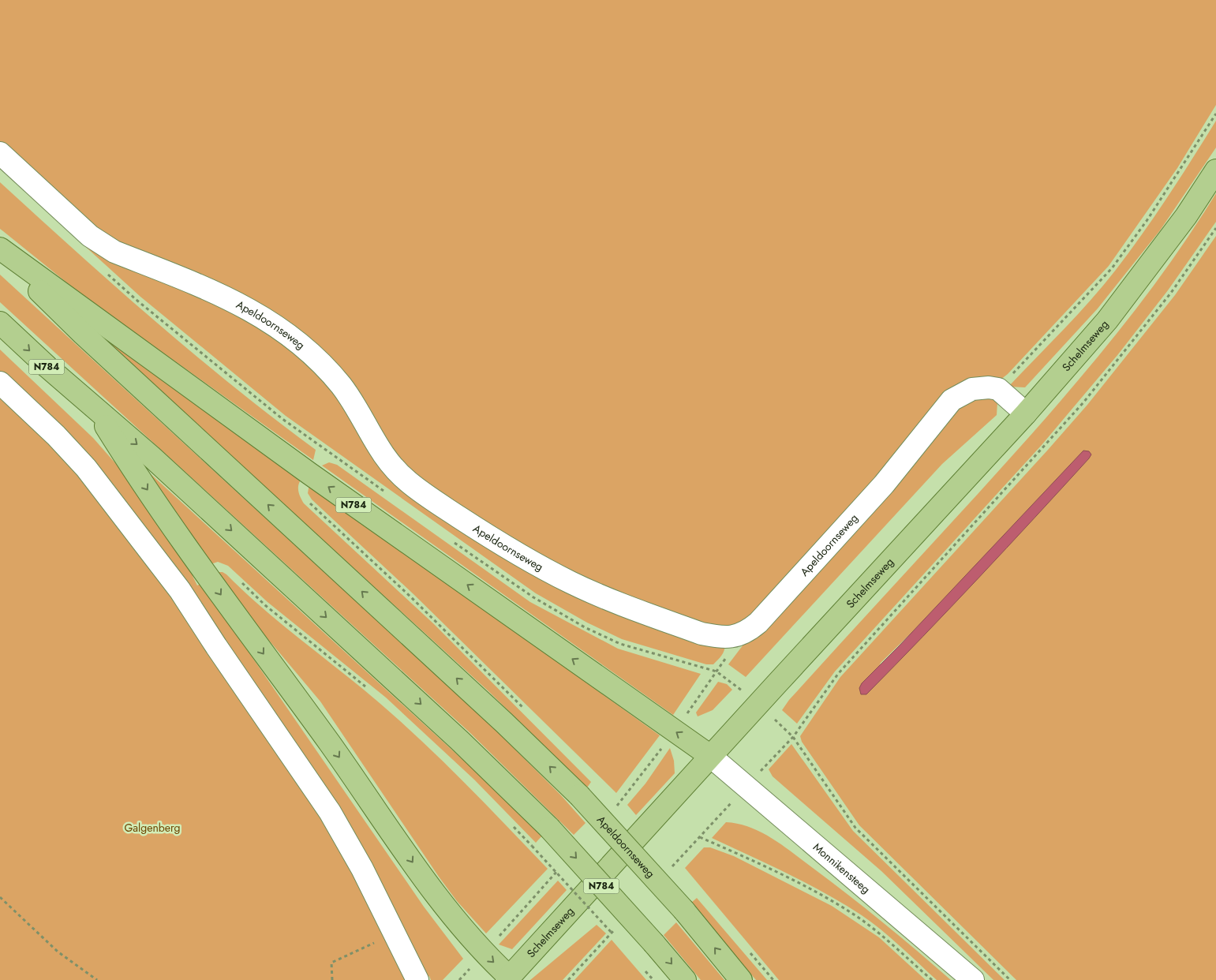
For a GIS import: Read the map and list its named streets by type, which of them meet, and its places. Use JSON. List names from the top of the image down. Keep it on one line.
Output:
{"streets":{"main road":["Apeldoornseweg","Schelmseweg","N784"],"street":["Monnikensteeg"]},"crossings":[["Schelmseweg","N784"],["Schelmseweg","Monnikensteeg"],["N784","Monnikensteeg"]],"parks":["Galgenberg"]}
